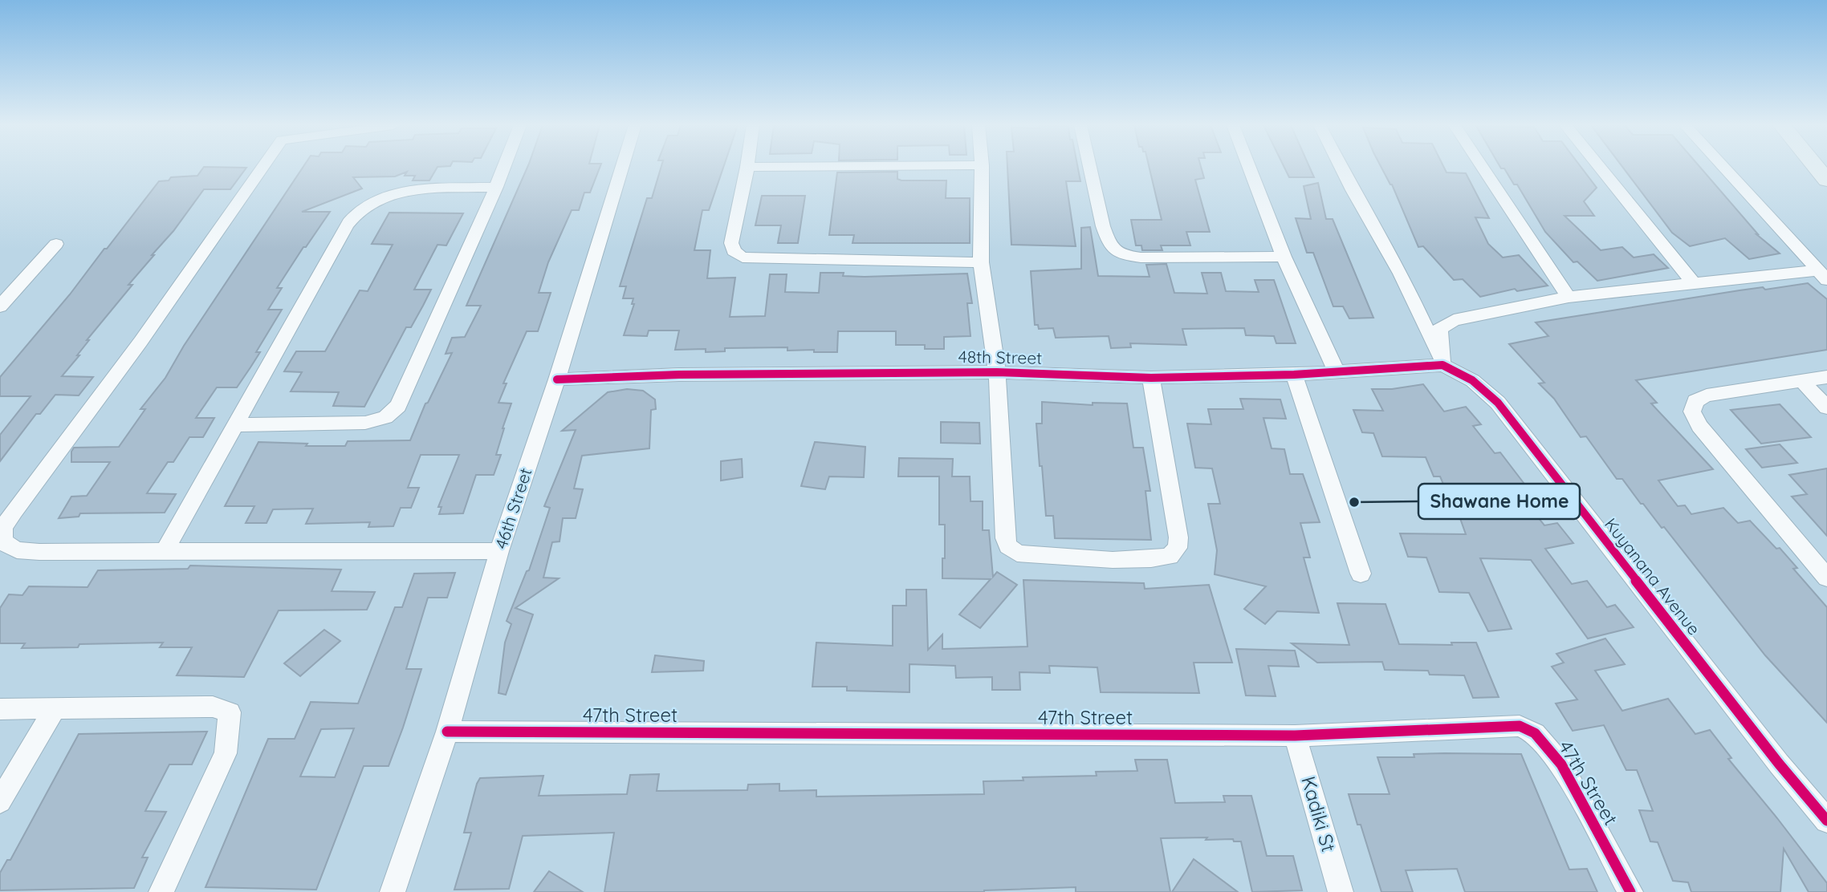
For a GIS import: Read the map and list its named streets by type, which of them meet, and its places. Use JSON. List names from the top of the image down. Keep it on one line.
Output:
{"streets":{"street":["48th Street","46th Street","Kuyanana Avenue","47th Street","Kadiki St"]},"crossings":[["48th Street","46th Street"],["48th Street","Kuyanana Avenue"],["46th Street","47th Street"],["47th Street","Kadiki St"]],"places":["Shawane Home"]}
